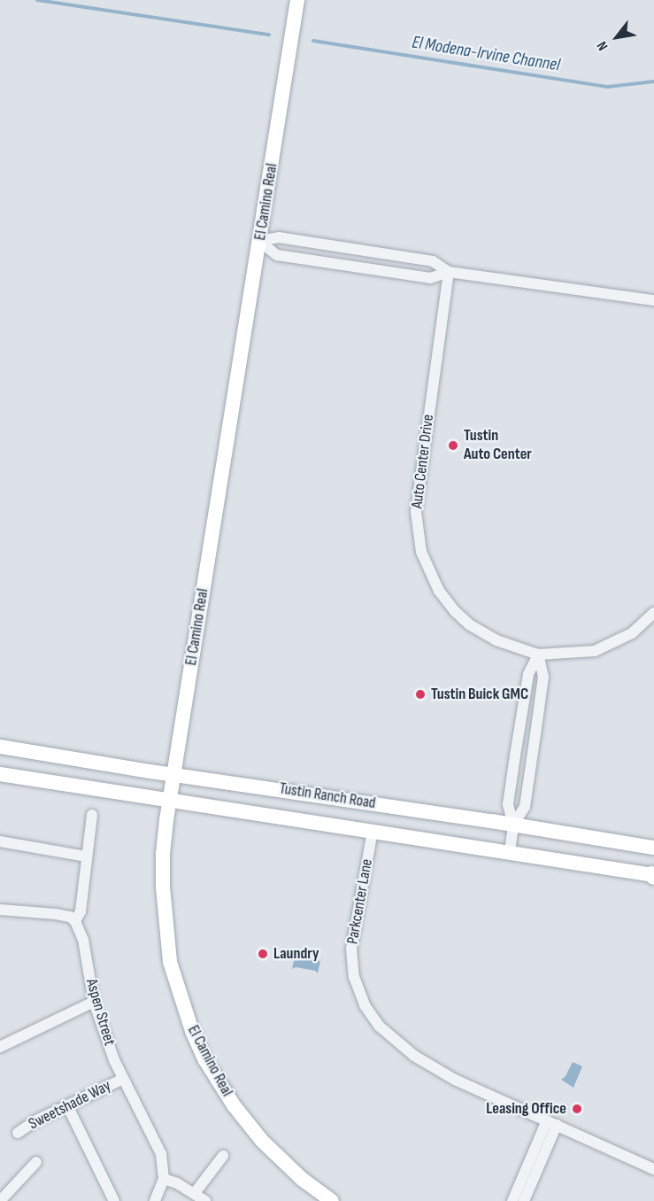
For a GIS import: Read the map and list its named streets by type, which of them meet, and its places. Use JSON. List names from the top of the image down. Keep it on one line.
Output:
{"streets":{"main road":["El Camino Real","Tustin Ranch Road"],"street":["Auto Center Drive","Parkcenter Lane","Aspen Street","Sweetshade Way"]},"crossings":[["El Camino Real","Tustin Ranch Road"],["Tustin Ranch Road","Parkcenter Lane"],["Aspen Street","Sweetshade Way"]],"water":["El Modena-Irvine Channel"],"places":["Tustin Auto Center","Tustin Buick GMC","Laundry","Leasing Office"],"north":"bottom left"}
